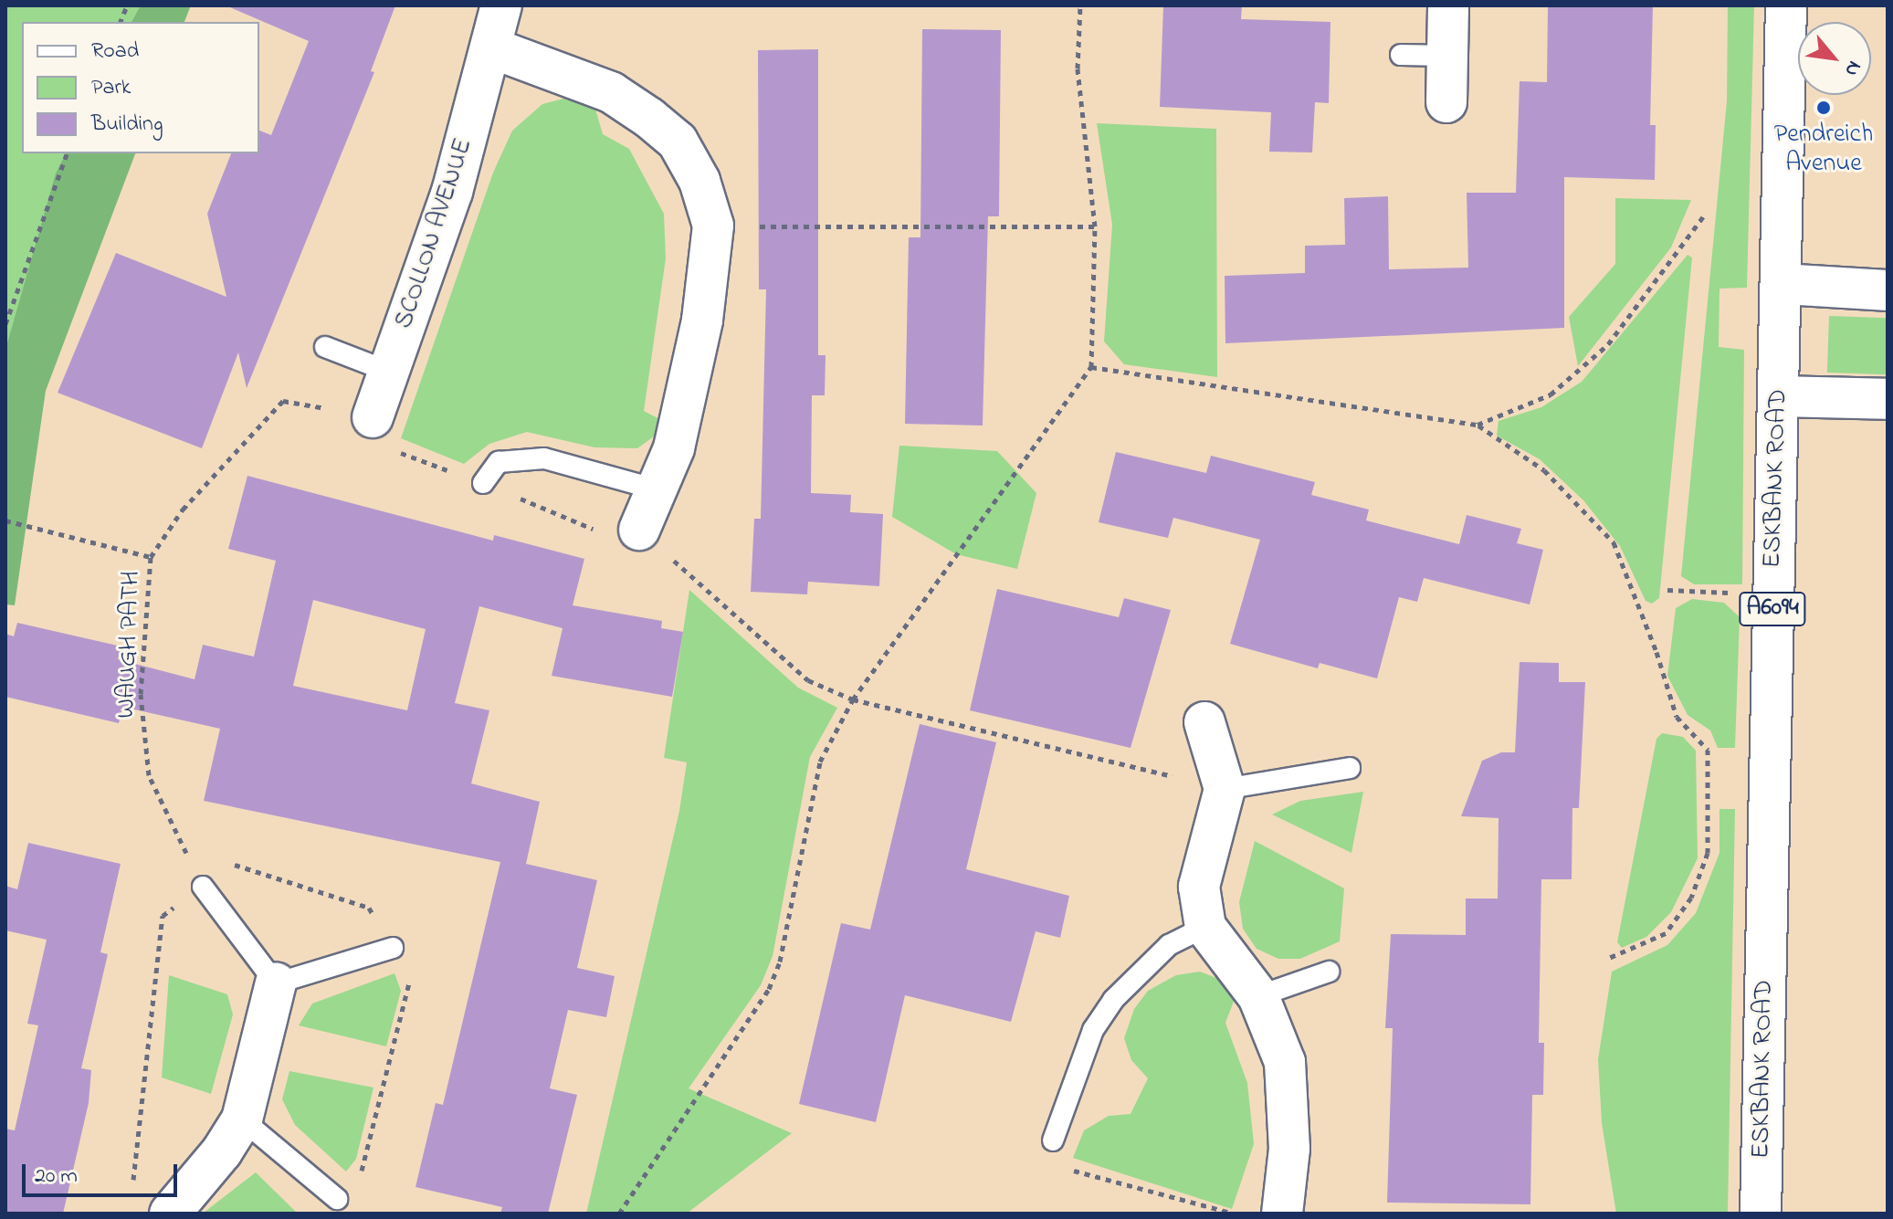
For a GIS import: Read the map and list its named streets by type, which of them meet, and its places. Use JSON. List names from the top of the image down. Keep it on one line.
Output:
{"streets":{"street":["SCOLLON AVENUE","ESKBANK ROAD","A6094"],"path":["WAUGH PATH"]},"crossings":[["SCOLLON AVENUE","WAUGH PATH"]],"places":["Pendreich Avenue"],"legend":["Road","Park","Building"],"scale_bar":"20 m","north":"bottom right"}
